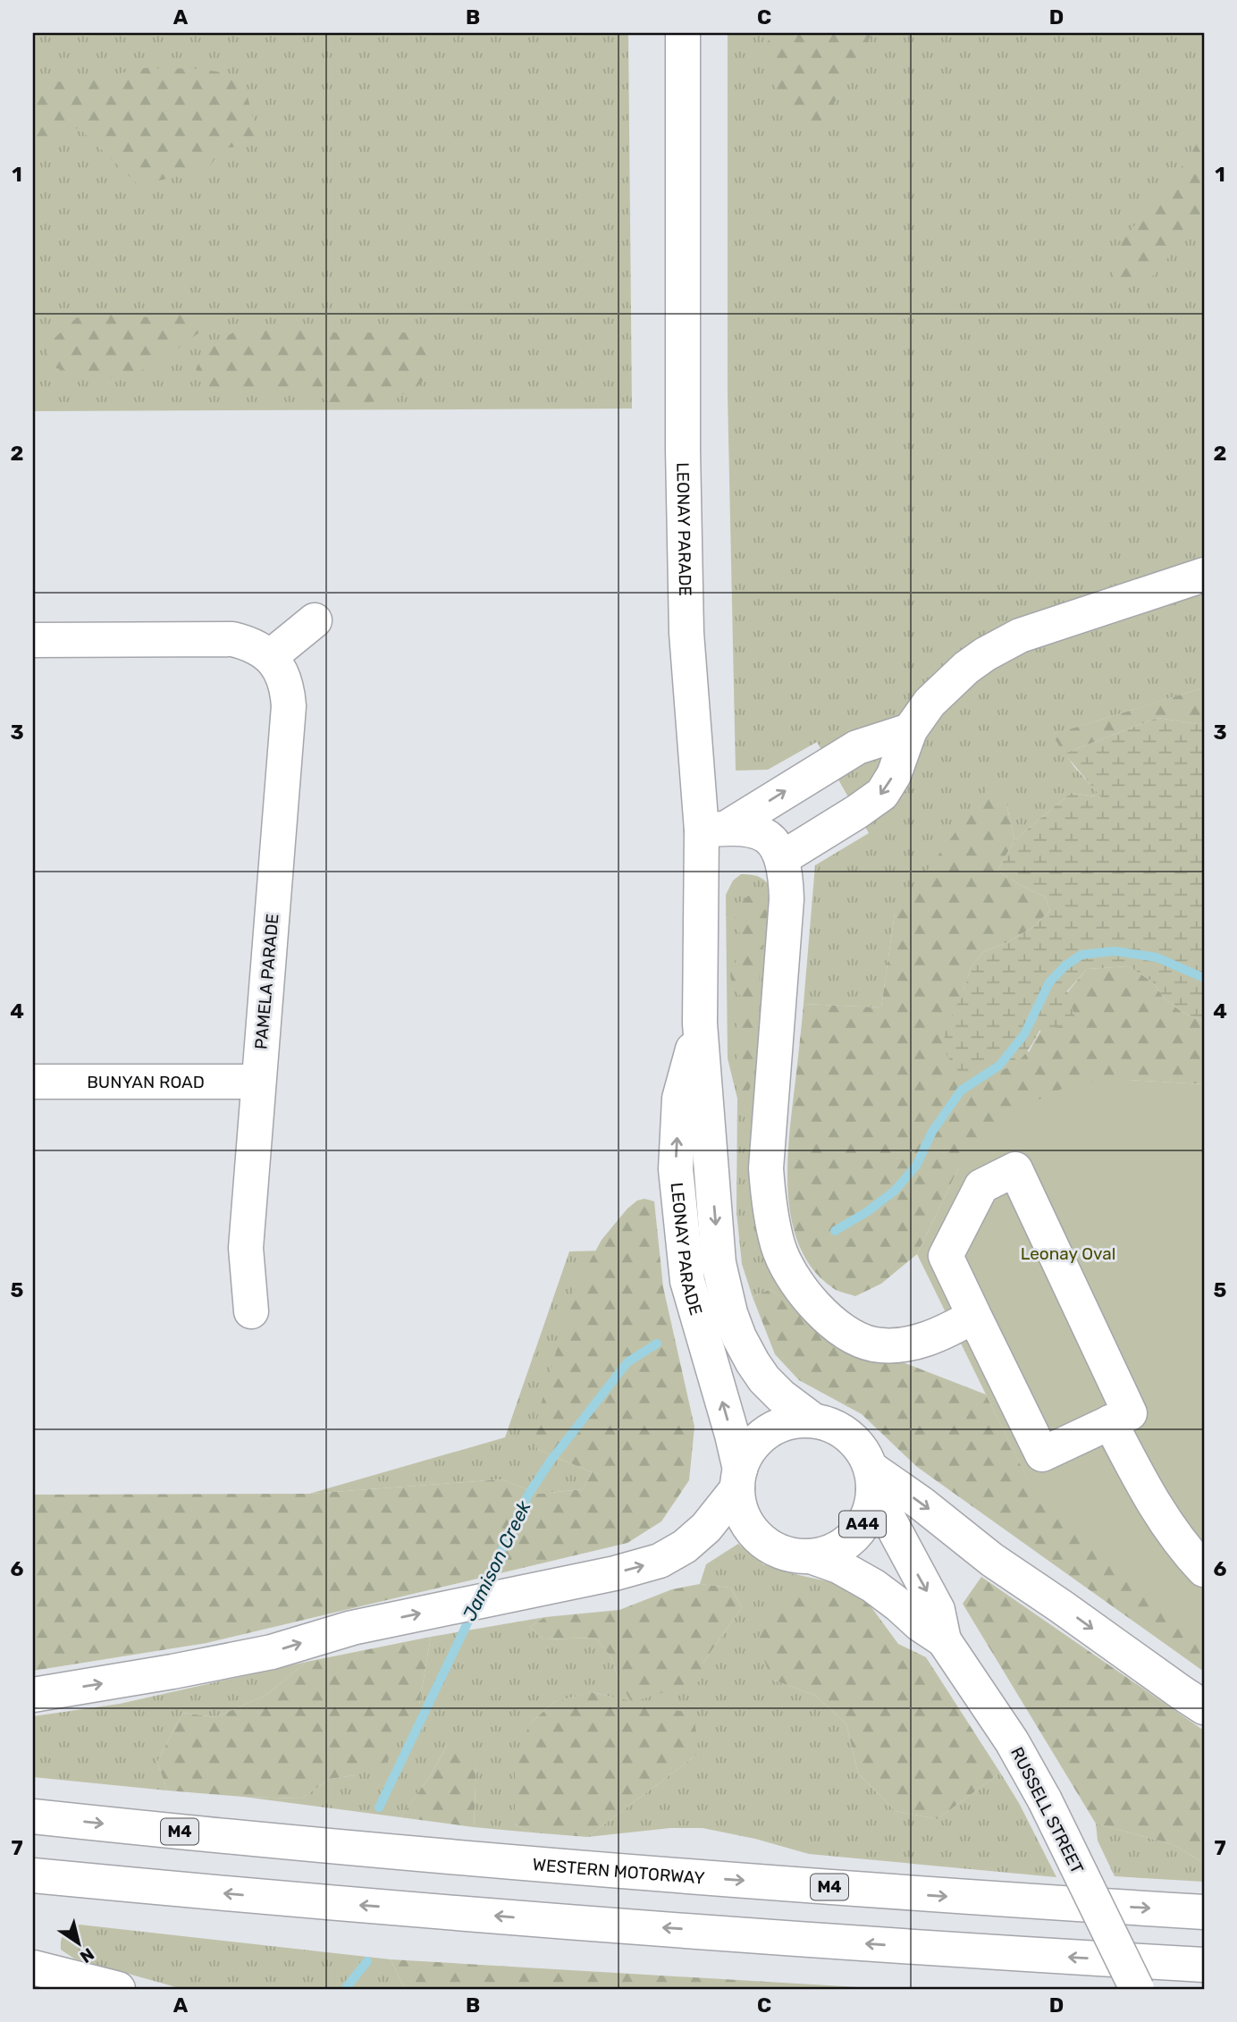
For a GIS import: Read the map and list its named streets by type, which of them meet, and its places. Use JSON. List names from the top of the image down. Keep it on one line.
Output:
{"streets":{"main road":["LEONAY PARADE","PAMELA PARADE","BUNYAN ROAD","A44","RUSSELL STREET","M4","WESTERN MOTORWAY"]},"crossings":[["LEONAY PARADE","A44"],["LEONAY PARADE","RUSSELL STREET"],["PAMELA PARADE","BUNYAN ROAD"],["A44","RUSSELL STREET"]],"water":["Jamison Creek"],"parks":["Leonay Oval"],"north":"bottom right","grid":{"columns":["A","B","C","D"],"rows":["1","2","3","4","5","6","7"]}}
